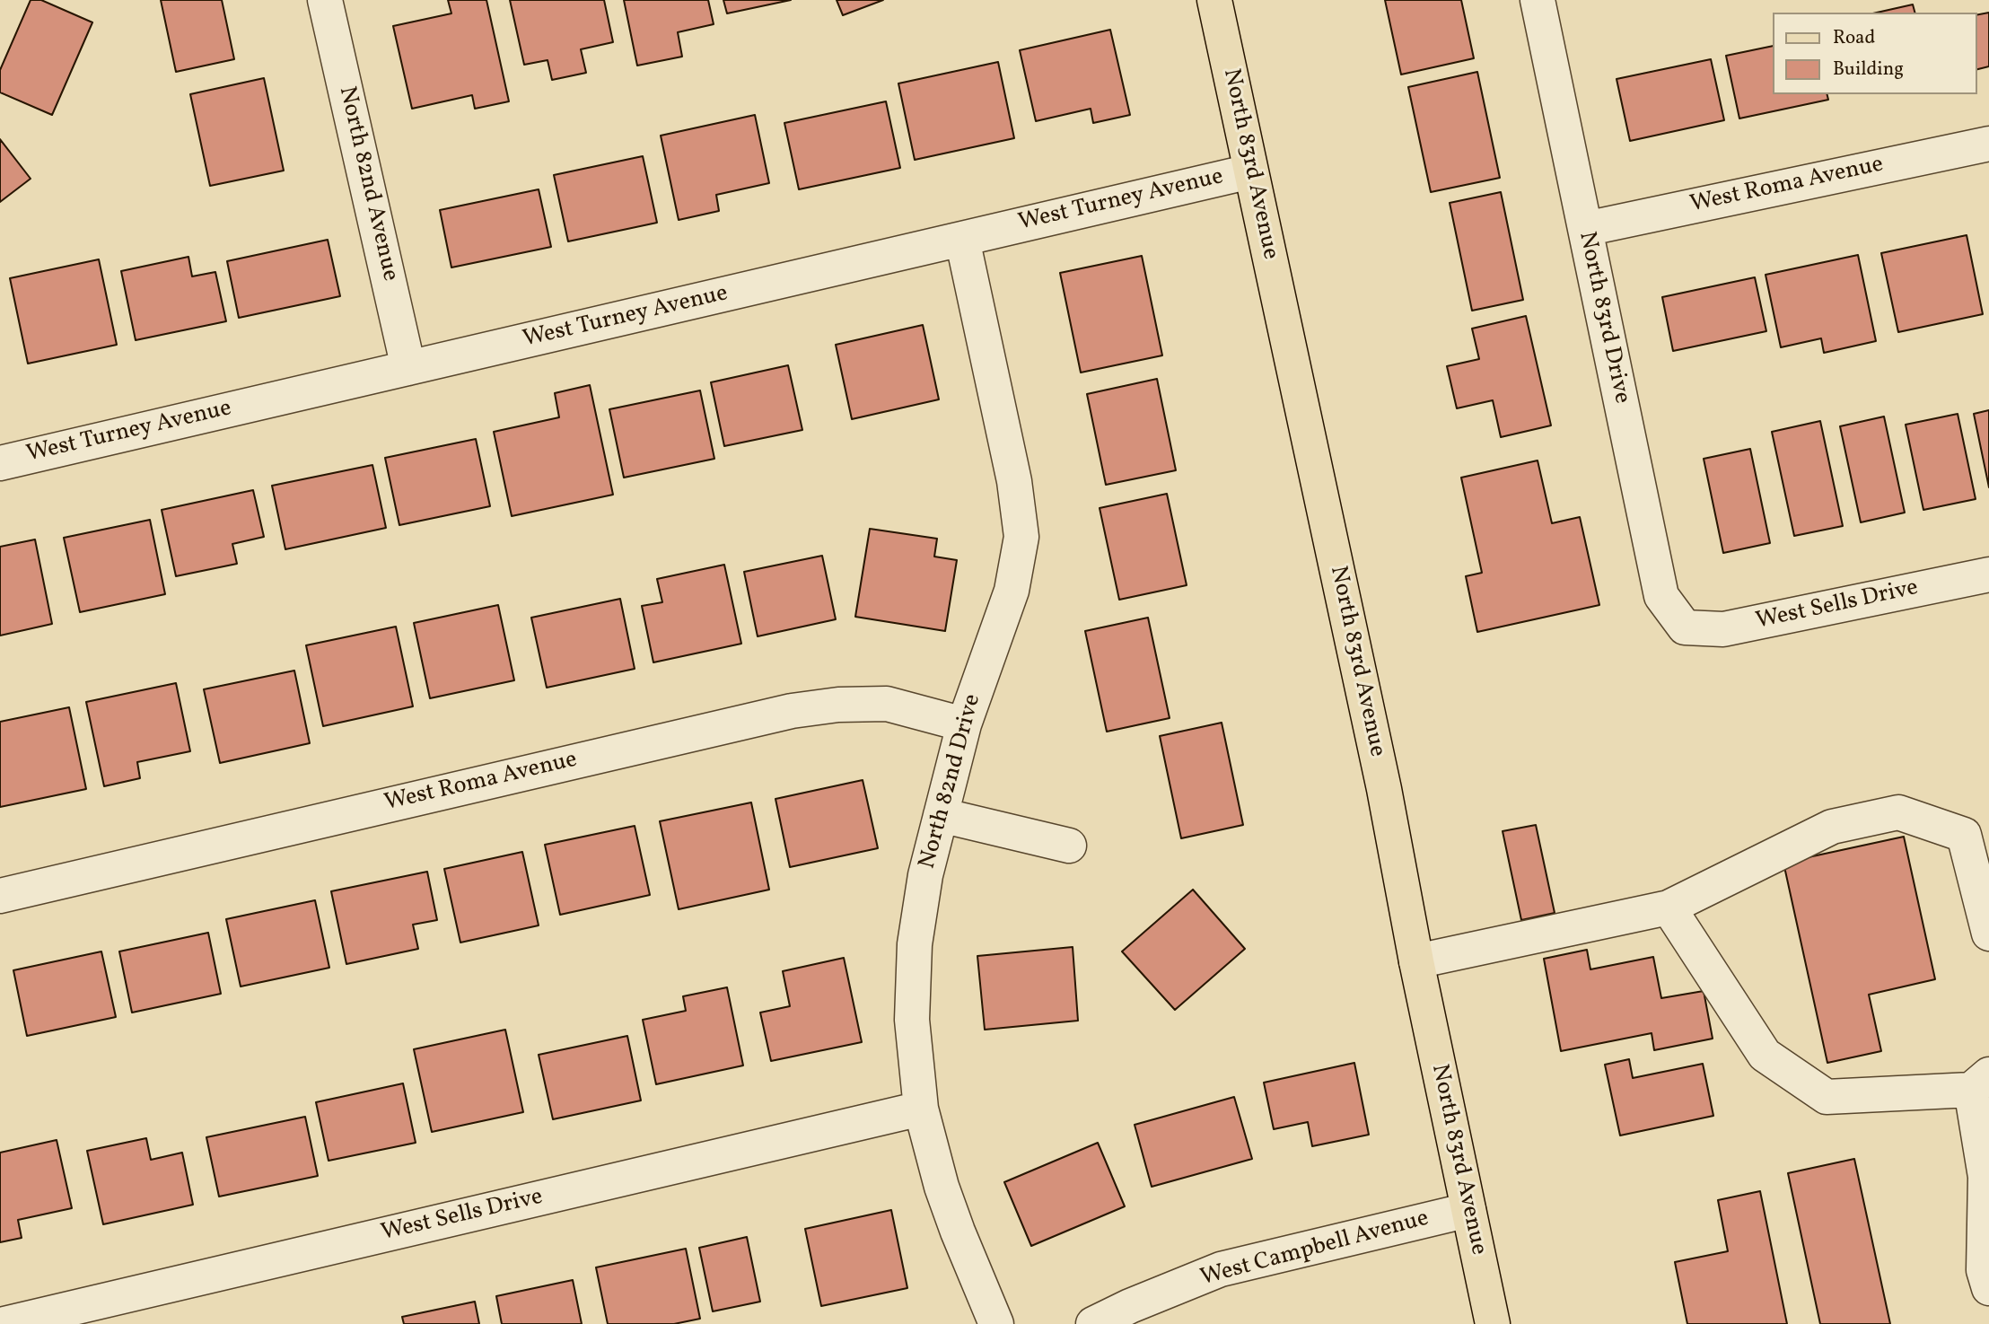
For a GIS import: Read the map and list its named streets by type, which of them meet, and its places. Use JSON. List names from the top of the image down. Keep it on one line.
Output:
{"streets":{"main road":["North 83rd Avenue"],"street":["North 82nd Avenue","West Roma Avenue","West Turney Avenue","North 83rd Drive","West Sells Drive","North 82nd Drive","West Campbell Avenue"]},"crossings":[["North 83rd Avenue","West Turney Avenue"],["North 83rd Avenue","West Campbell Avenue"],["North 82nd Avenue","West Turney Avenue"],["West Roma Avenue","North 83rd Drive"],["West Roma Avenue","North 82nd Drive"],["West Turney Avenue","North 82nd Drive"],["North 83rd Drive","West Sells Drive"],["West Sells Drive","North 82nd Drive"]],"legend":["Road","Building"]}
